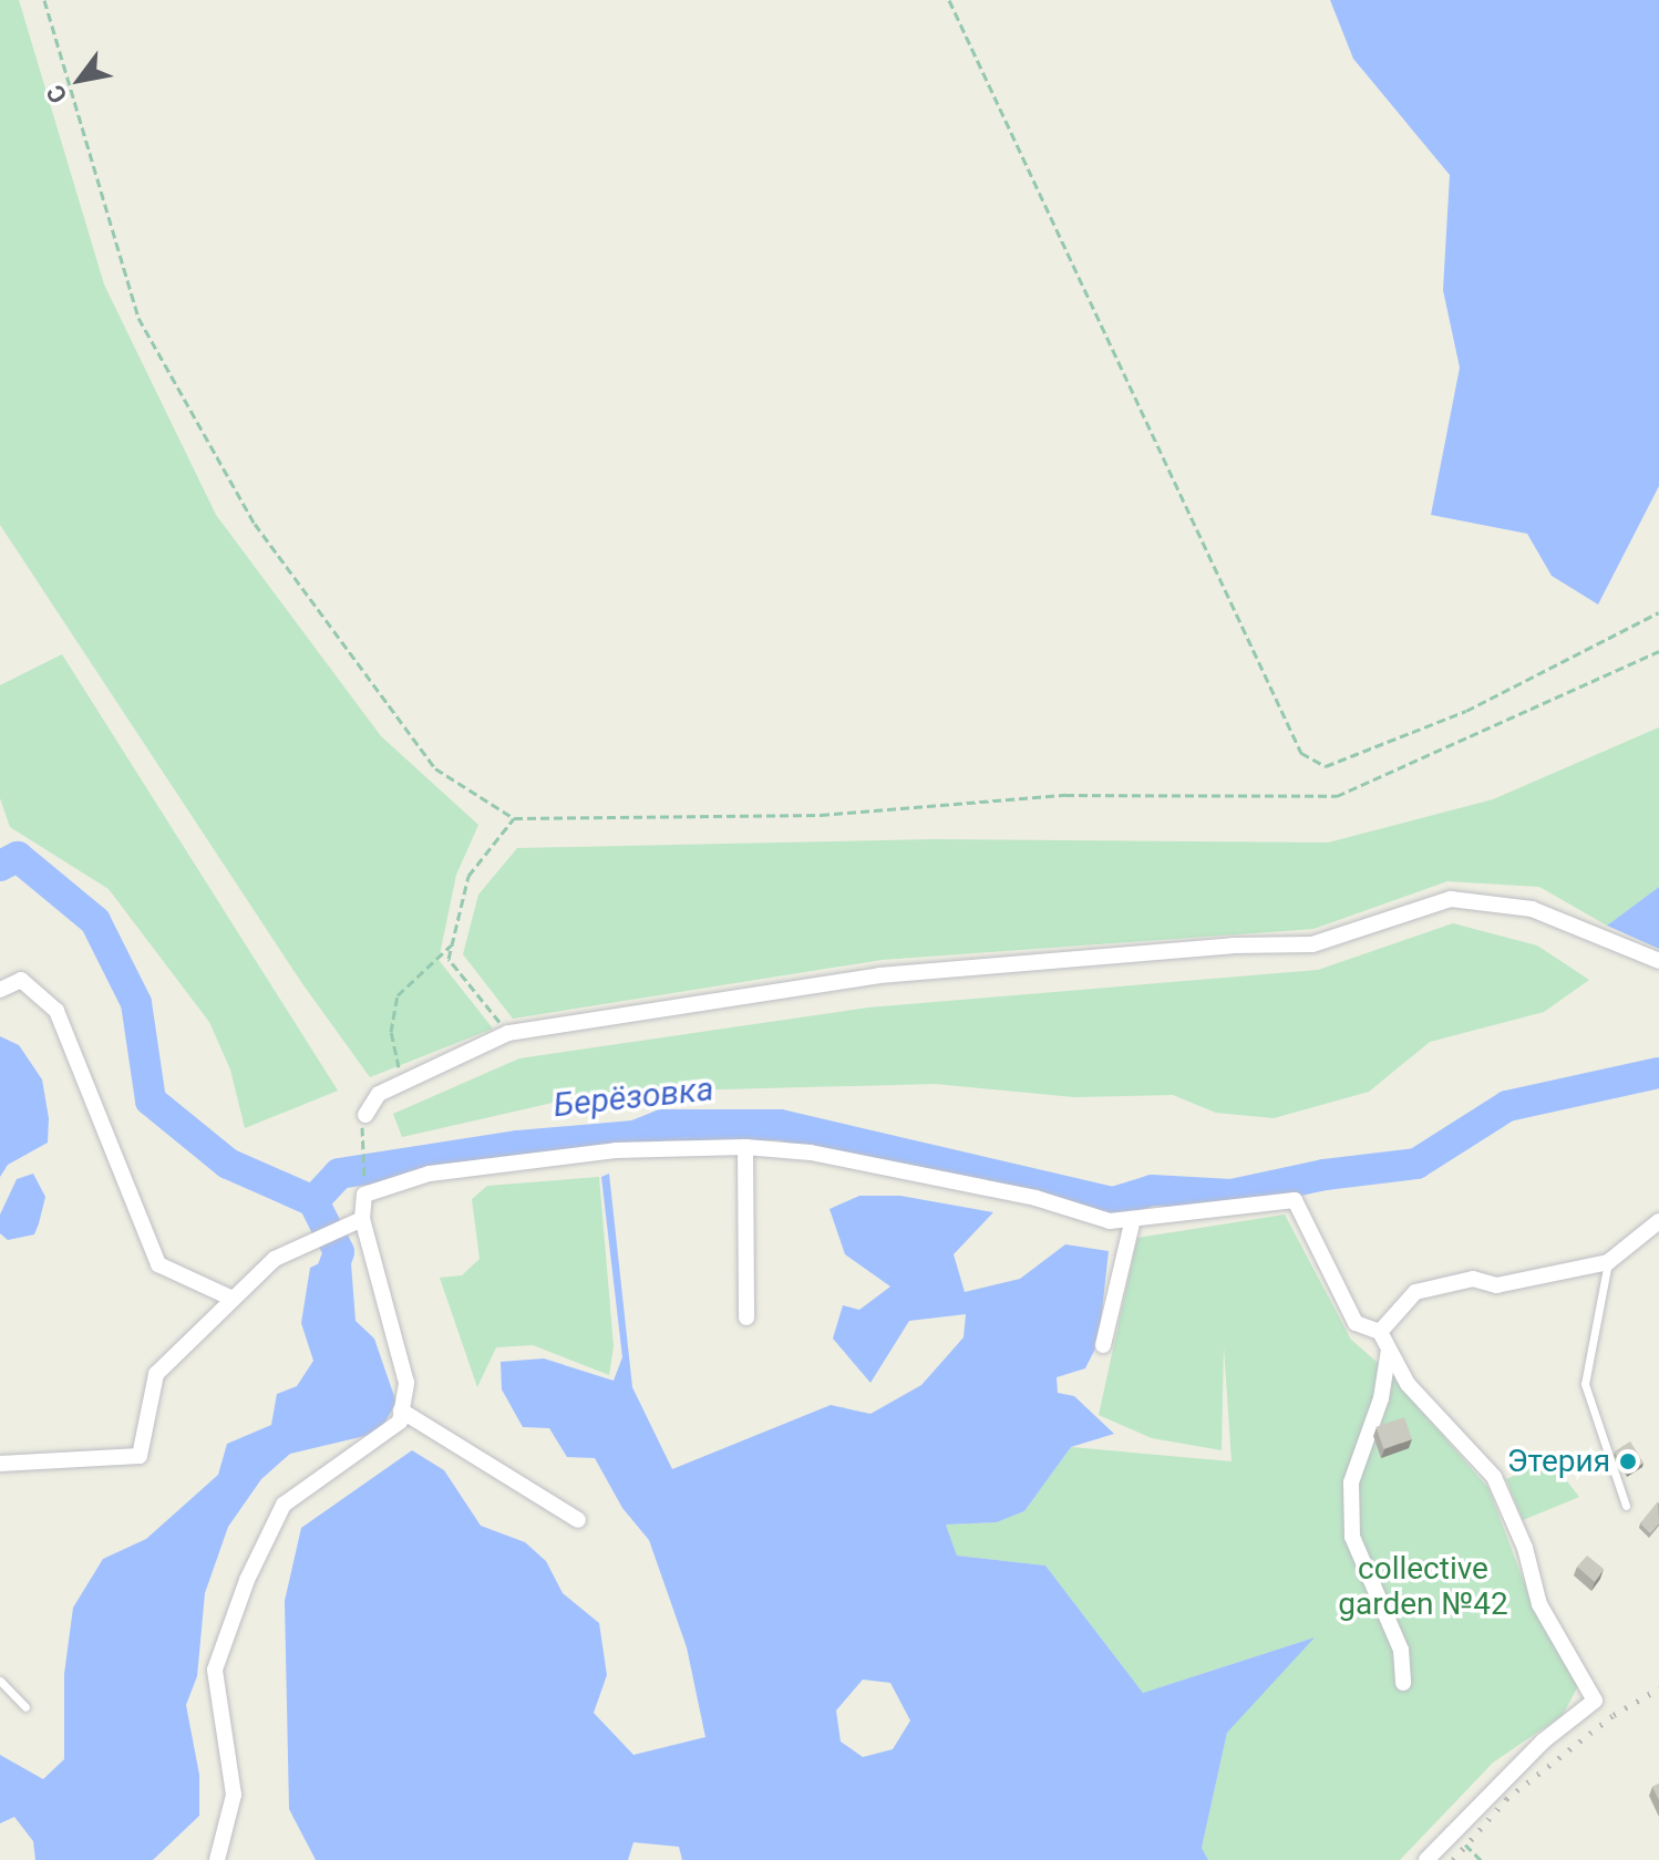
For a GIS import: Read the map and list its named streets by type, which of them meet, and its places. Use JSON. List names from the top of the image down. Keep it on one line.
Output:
{"water":["Берёзовка"],"parks":["collective garden №42"],"places":["Этерия"],"north":"bottom left"}
